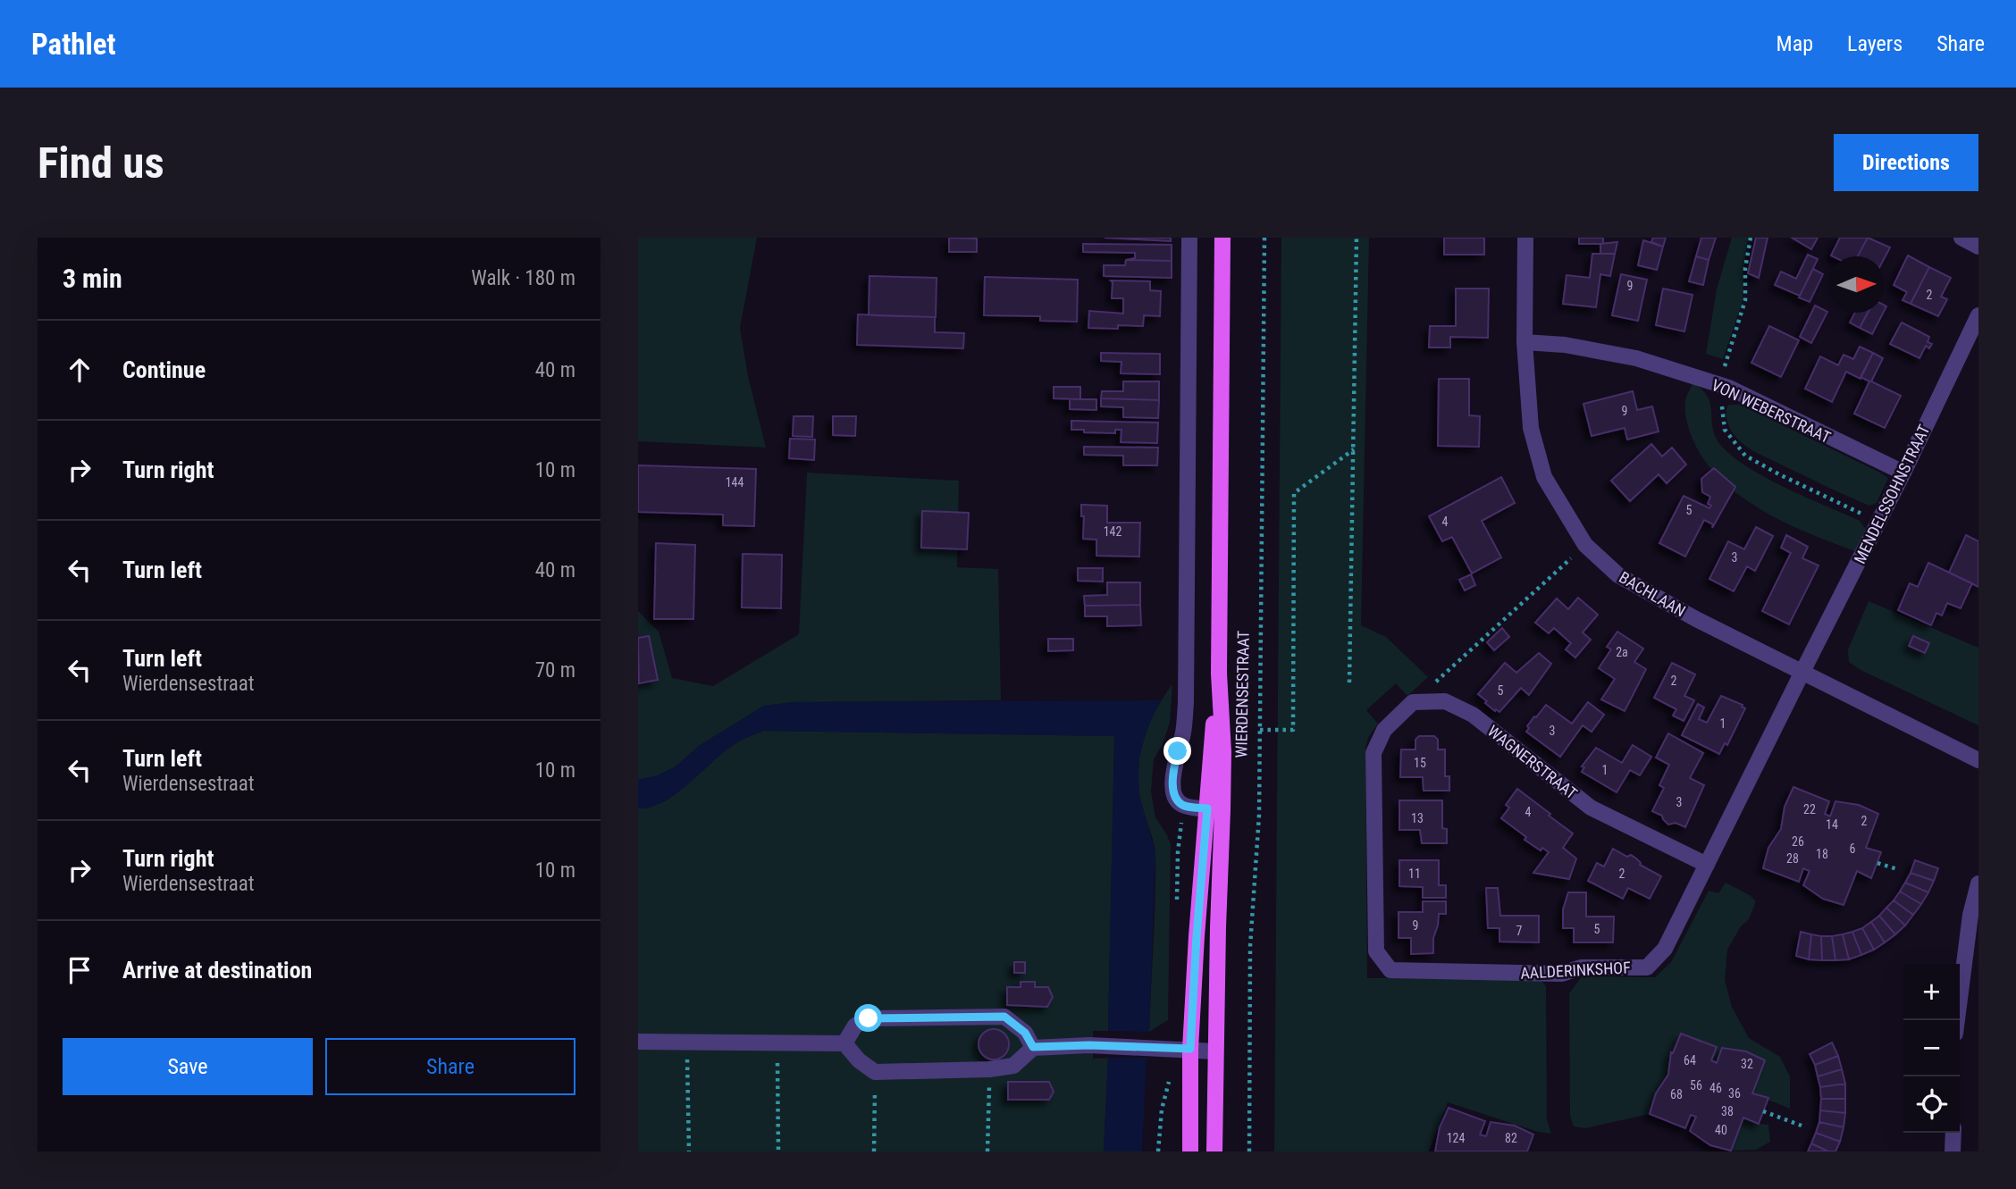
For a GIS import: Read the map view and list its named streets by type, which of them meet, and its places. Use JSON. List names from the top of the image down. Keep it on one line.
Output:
{"streets":{"main road":["WIERDENSESTRAAT"],"street":["VON WEBERSTRAAT","MENDELSSOHNSTRAAT","BACHLAAN","WAGNERSTRAAT","AALDERINKSHOF"]},"crossings":[["VON WEBERSTRAAT","MENDELSSOHNSTRAAT"],["VON WEBERSTRAAT","BACHLAAN"],["MENDELSSOHNSTRAAT","BACHLAAN"],["MENDELSSOHNSTRAAT","AALDERINKSHOF"],["BACHLAAN","AALDERINKSHOF"],["WAGNERSTRAAT","AALDERINKSHOF"]],"house_numbers":["9","2","9","144","5","4","142","3","2a","2","5","1","3","15","1","3","22","4","13","2","14","26","6","18","28","11","2","9","5","7","64","32","56","46","36","68","38","40","124","82"],"north":"right","page":{"header":"Pathlet","nav":["Map","Layers","Share"],"buttons":["Directions",["Save","Share"]],"title":"Find us","heading":["3 min","Walk · 180 m"],"list":[["Continue","40 m"],["Turn right","10 m"],["Turn left","40 m"],["Turn left","Wierdensestraat","70 m"],["Turn left","Wierdensestraat","10 m"],["Turn right","Wierdensestraat","10 m"],"Arrive at destination"],"map_buttons":["+","−"]}}
